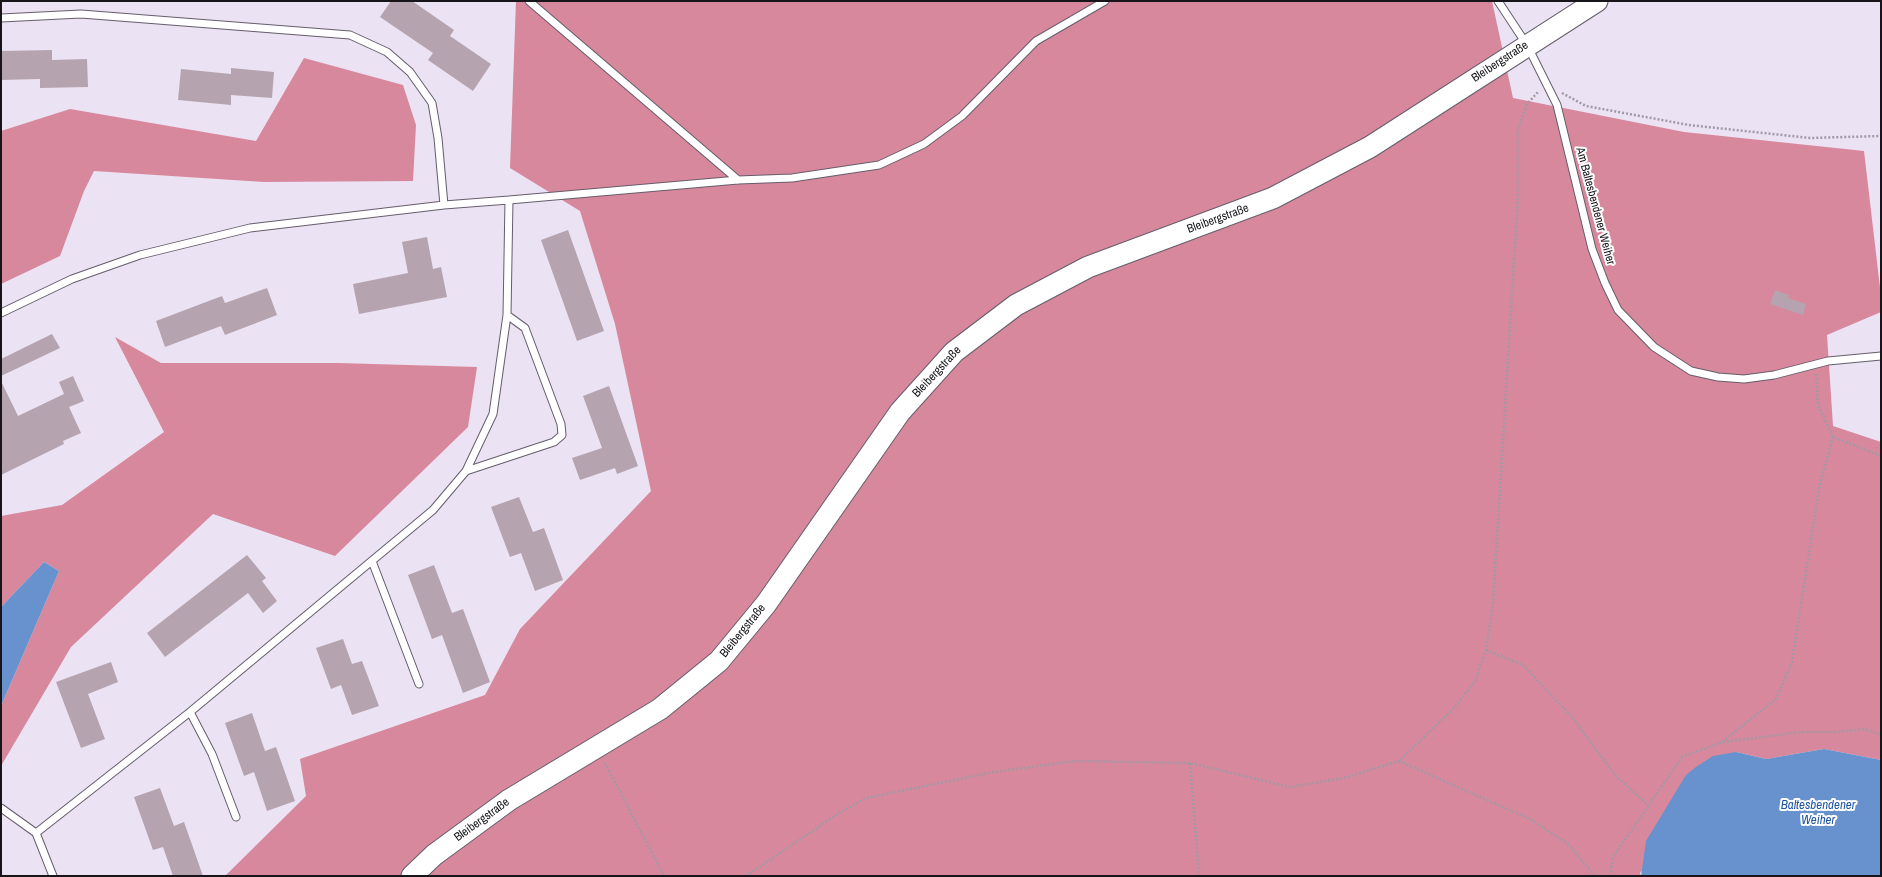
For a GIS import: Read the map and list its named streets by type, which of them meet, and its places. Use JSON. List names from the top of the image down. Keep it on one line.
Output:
{"streets":{"street":["Bleibergstraße"],"lane":["Am Baltesbendener Weiher"]},"crossings":[["Bleibergstraße","Am Baltesbendener Weiher"]],"water":["Baltesbendener Weiher"]}
